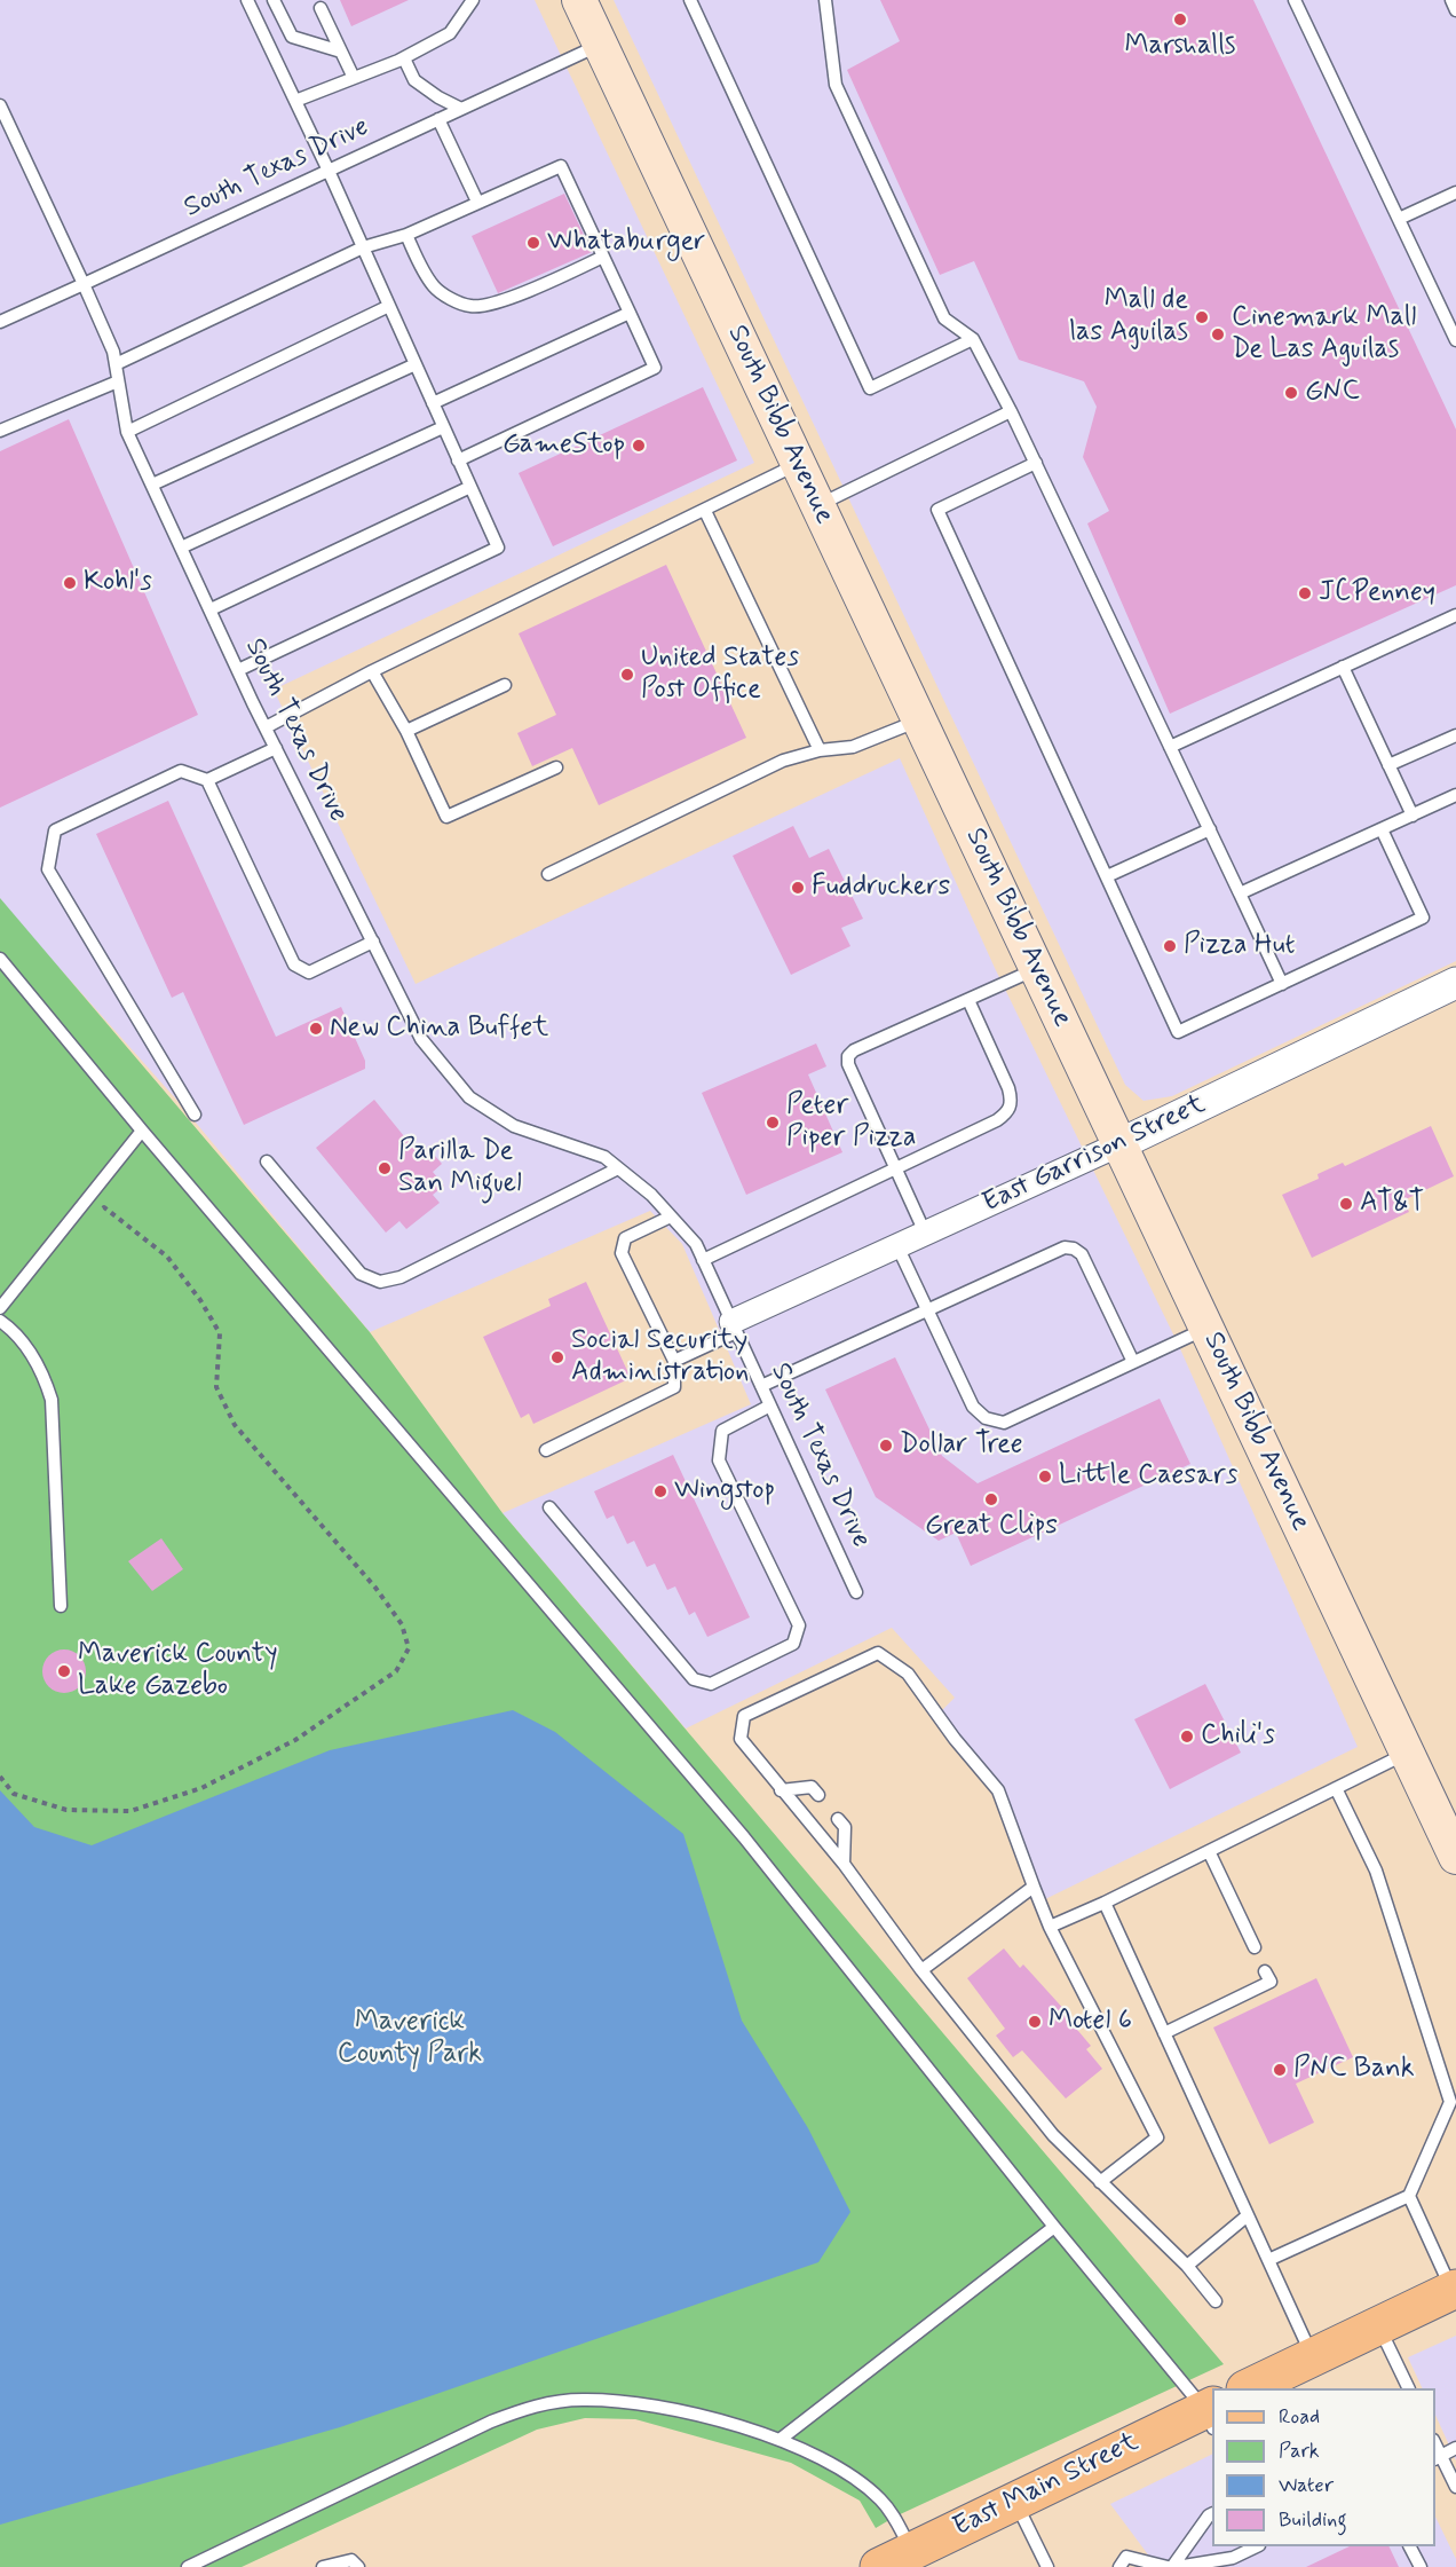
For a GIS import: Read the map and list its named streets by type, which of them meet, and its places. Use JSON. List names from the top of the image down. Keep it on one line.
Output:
{"streets":{"main road":["South Bibb Avenue","East Main Street"],"street":["East Garrison Street"],"lane":["South Texas Drive"]},"crossings":[["South Texas Drive","South Bibb Avenue"],["South Texas Drive","East Garrison Street"],["South Bibb Avenue","East Garrison Street"]],"parks":["Maverick County Park"],"places":["Marshalls","Whataburger","Mall de las Aguilas","Cinemark Mall De Las Aguilas","GNC","GameStop","Kohl's","JCPenney","United States Post Office","Fuddruckers","Pizza Hut","New China Buffet","Peter Piper Pizza","Parilla De San Miguel","AT&T","Social Security Administration","Dollar Tree","Little Caesars","Wingstop","Great Clips","Maverick County Lake Gazebo","Chili's","Motel 6","PNC Bank"],"legend":["Road","Park","Water","Building"]}
